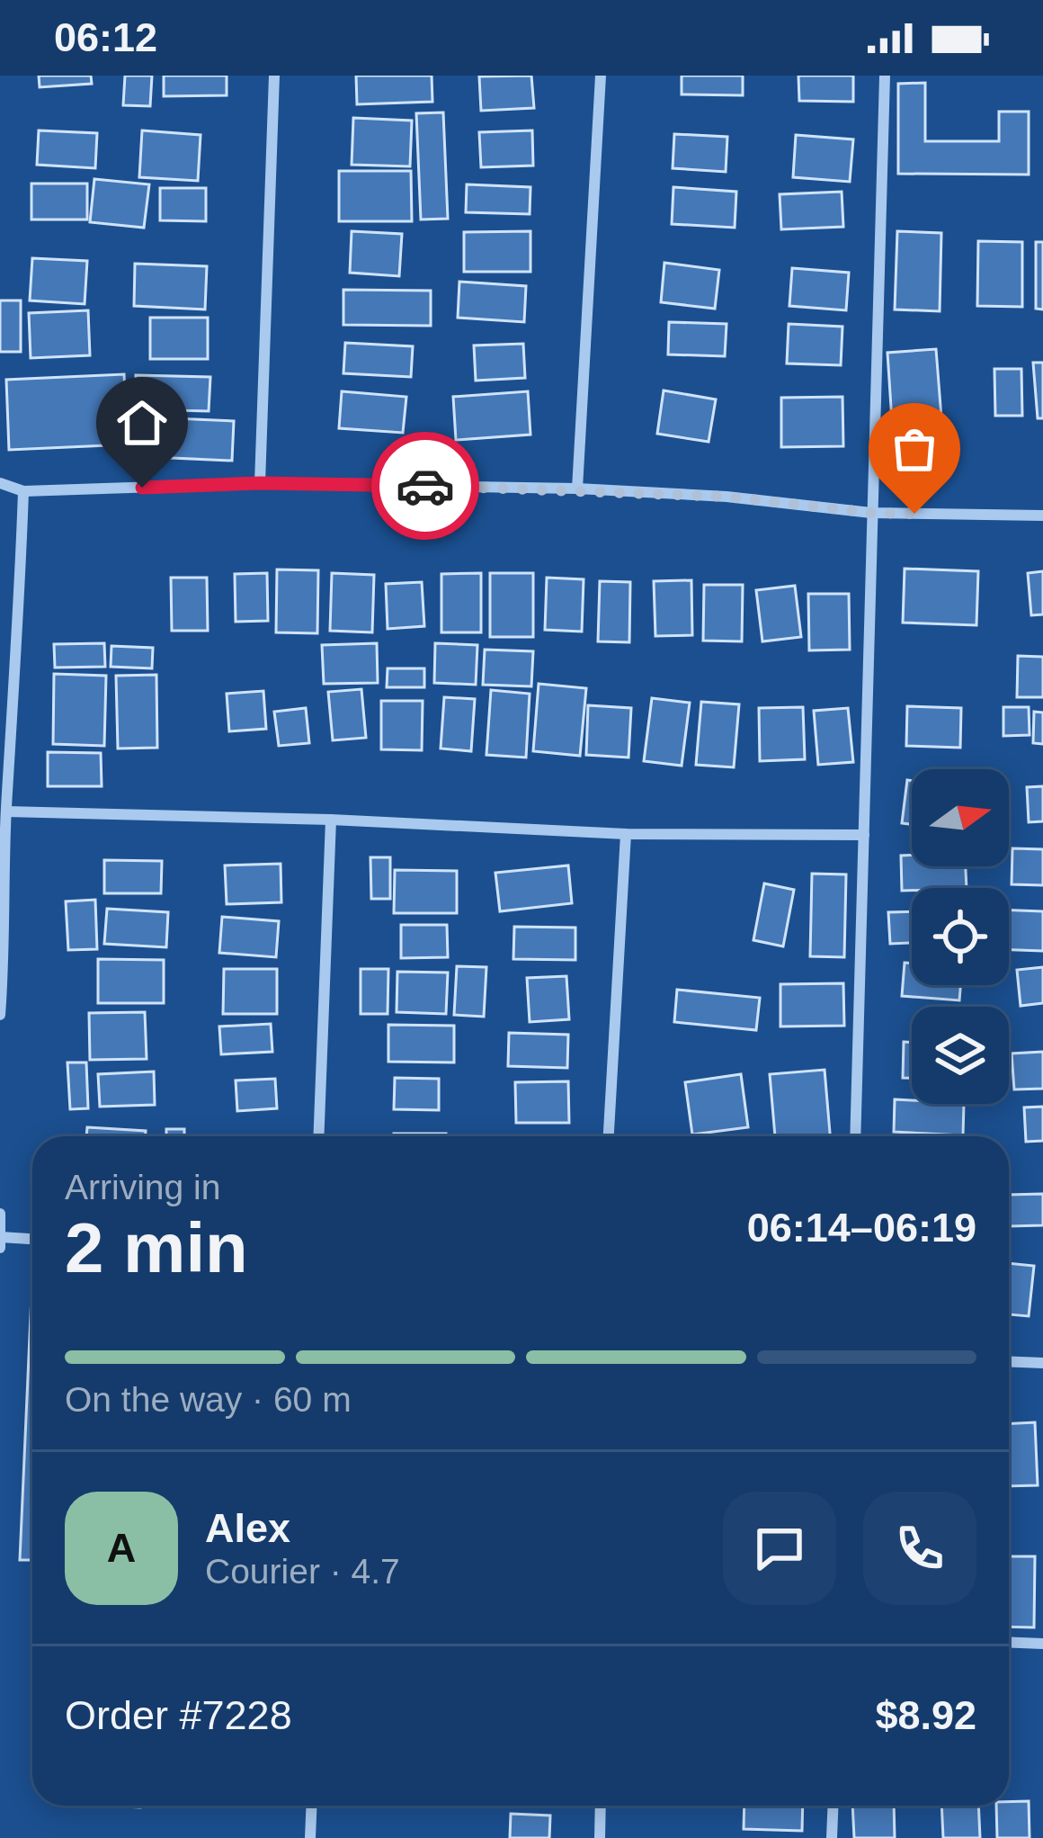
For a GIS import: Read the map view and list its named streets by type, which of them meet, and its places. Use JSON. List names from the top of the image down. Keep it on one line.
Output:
{"north":"right","page":{"status":"06:12","heading":["2 min","Arriving in","06:14–06:19"],"panel":["Alex","Courier · 4.7","Order #7228","$8.92"],"bar":"On the way · 60 m","round":"A"}}
